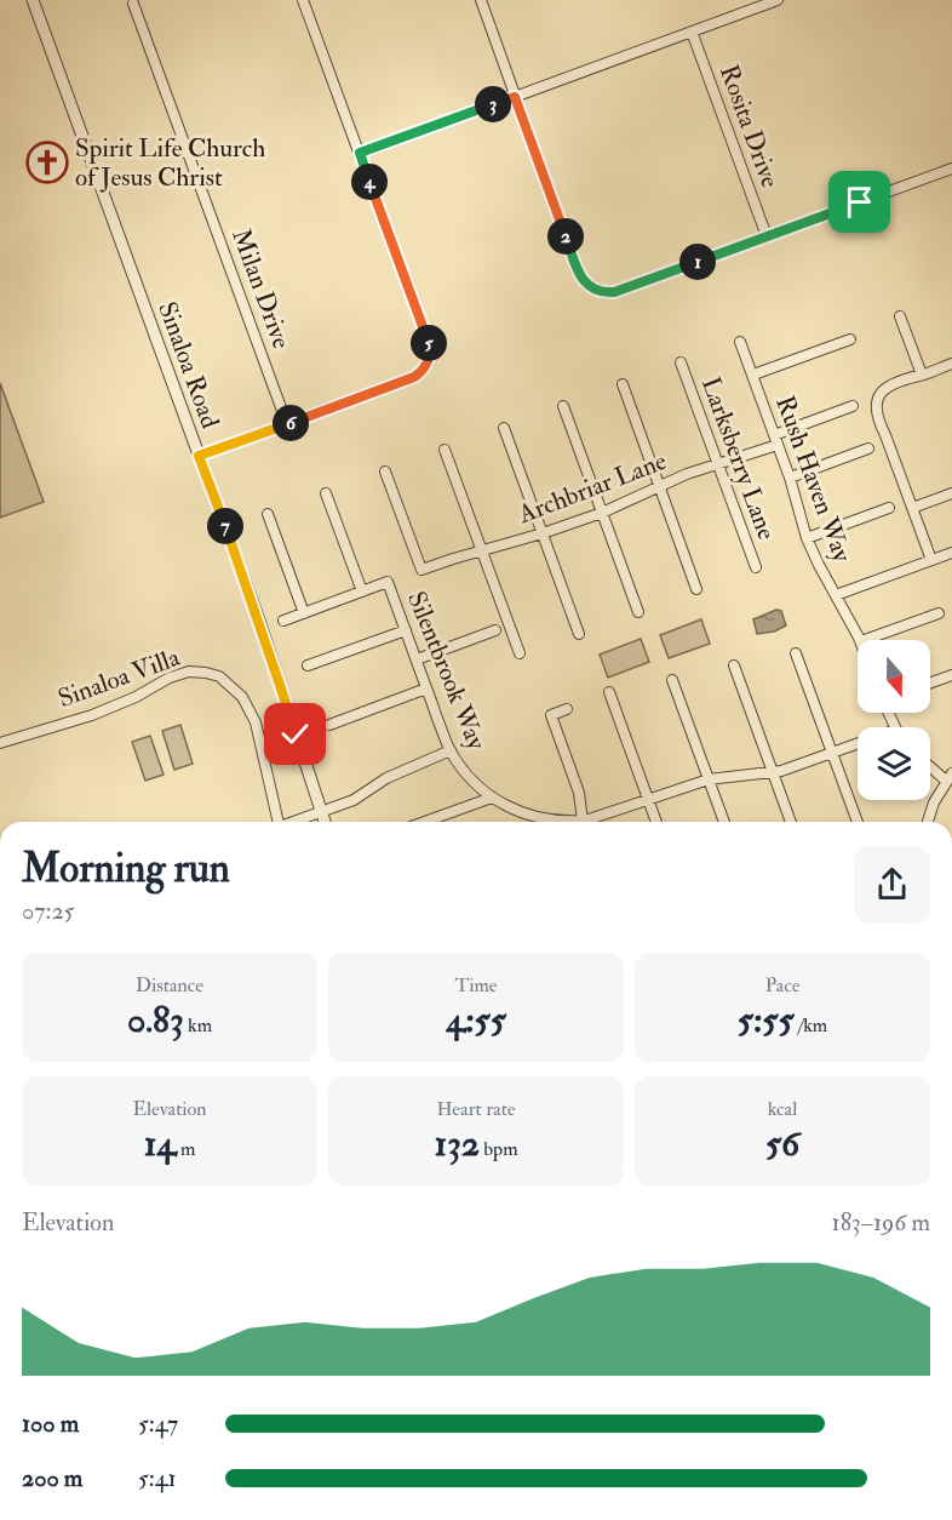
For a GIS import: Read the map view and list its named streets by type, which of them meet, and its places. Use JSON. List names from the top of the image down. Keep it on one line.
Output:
{"streets":{"street":["Rosita Drive","Milan Drive","Sinaloa Road","Larksberry Lane","Rush Haven Way","Archbriar Lane","Silentbrook Way","Sinaloa Villa"]},"crossings":[["Sinaloa Road","Sinaloa Villa"],["Larksberry Lane","Archbriar Lane"],["Rush Haven Way","Archbriar Lane"],["Silentbrook Way","Sinaloa Villa"]],"places":{"church":["Spirit Life Church of Jesus Christ"]},"north":"bottom","page":{"pins":["3","4","2","1","5","6","7"],"heading":["Morning run","07:25"],"stats":[["Distance","0.83 km"],["Time","4:55"],["Pace","5:55 /km"],["Elevation","14 m"],["Heart rate","132 bpm"],["kcal","56"]],"chart":["Elevation","183–196 m"],"list":[{"name":"100 m","note":"5:47"},{"name":"200 m","note":"5:41"}]}}
